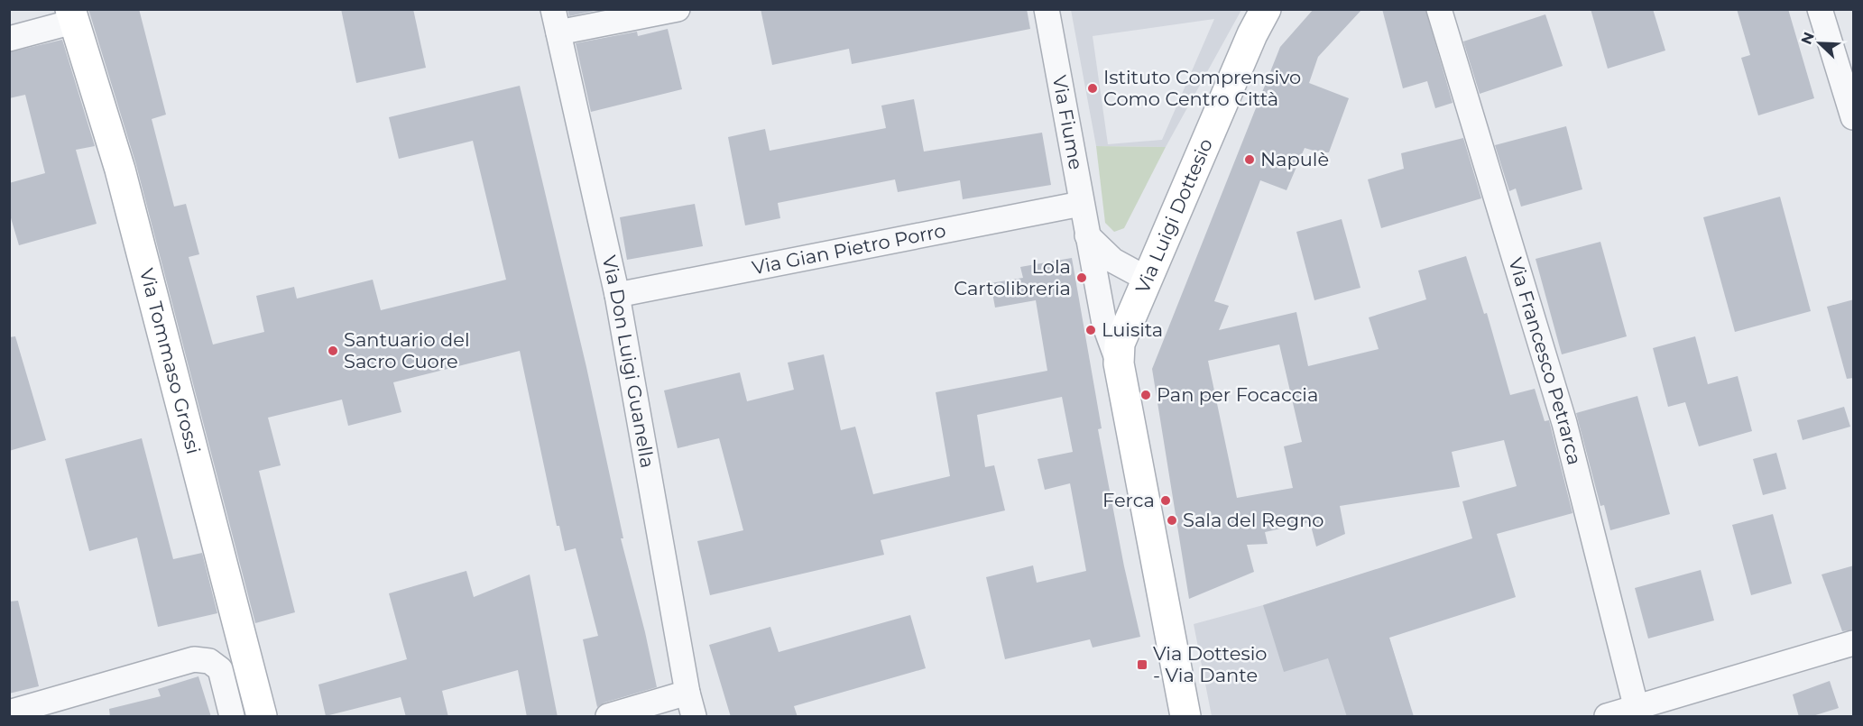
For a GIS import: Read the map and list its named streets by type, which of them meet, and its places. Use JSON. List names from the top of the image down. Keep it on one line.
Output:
{"streets":{"main road":["Via Luigi Dottesio","Via Tommaso Grossi"],"street":["Via Fiume","Via Gian Pietro Porro","Via Francesco Petrarca","Via Don Luigi Guanella"]},"crossings":[["Via Fiume","Via Luigi Dottesio"],["Via Fiume","Via Gian Pietro Porro"],["Via Gian Pietro Porro","Via Don Luigi Guanella"]],"places":{"other":["Istituto Comprensivo Como Centro Città","Napulè","Lola Cartolibreria","Luisita","Santuario del Sacro Cuore","Pan per Focaccia","Ferca","Sala del Regno"],"transit":["Via Dottesio - Via Dante"]},"north":"top left"}
